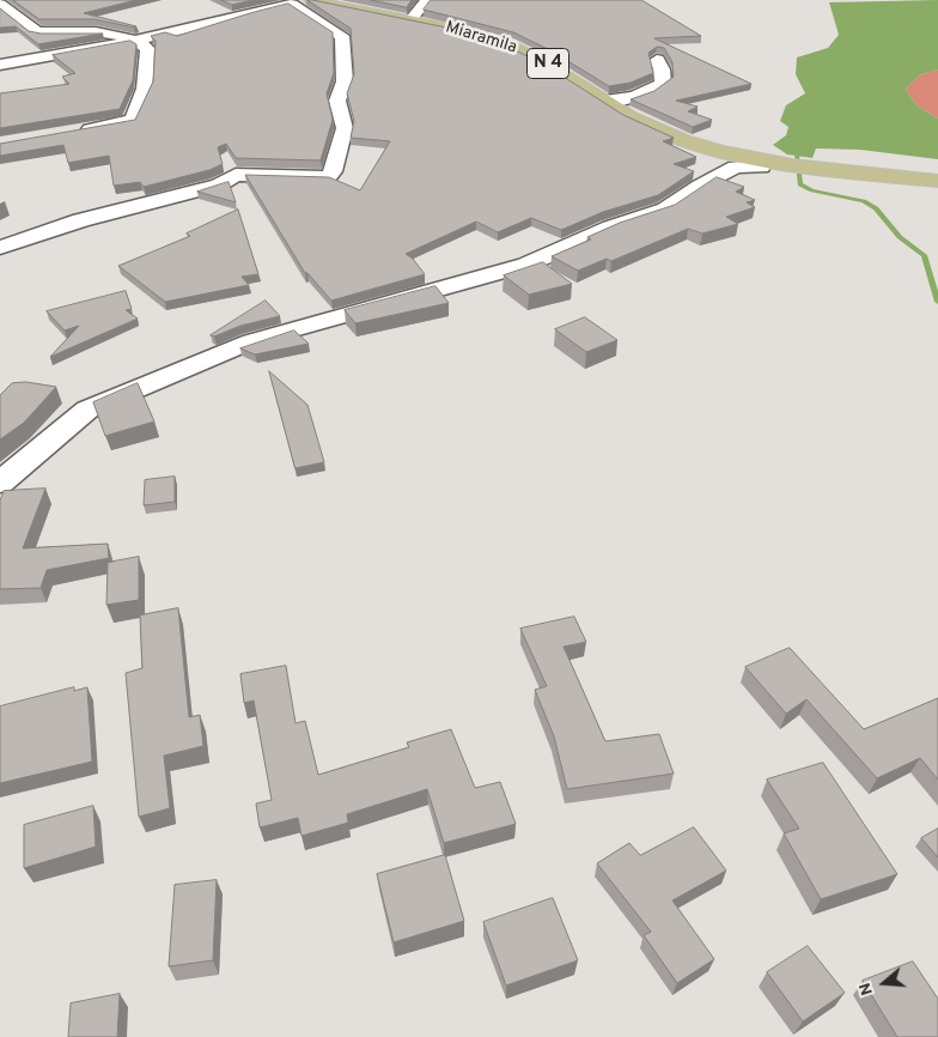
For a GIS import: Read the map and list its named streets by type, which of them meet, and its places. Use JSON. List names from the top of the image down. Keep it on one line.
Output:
{"streets":{"main road":["Miaramila","N 4"]},"crossings":[["Miaramila","N 4"]],"north":"left"}
